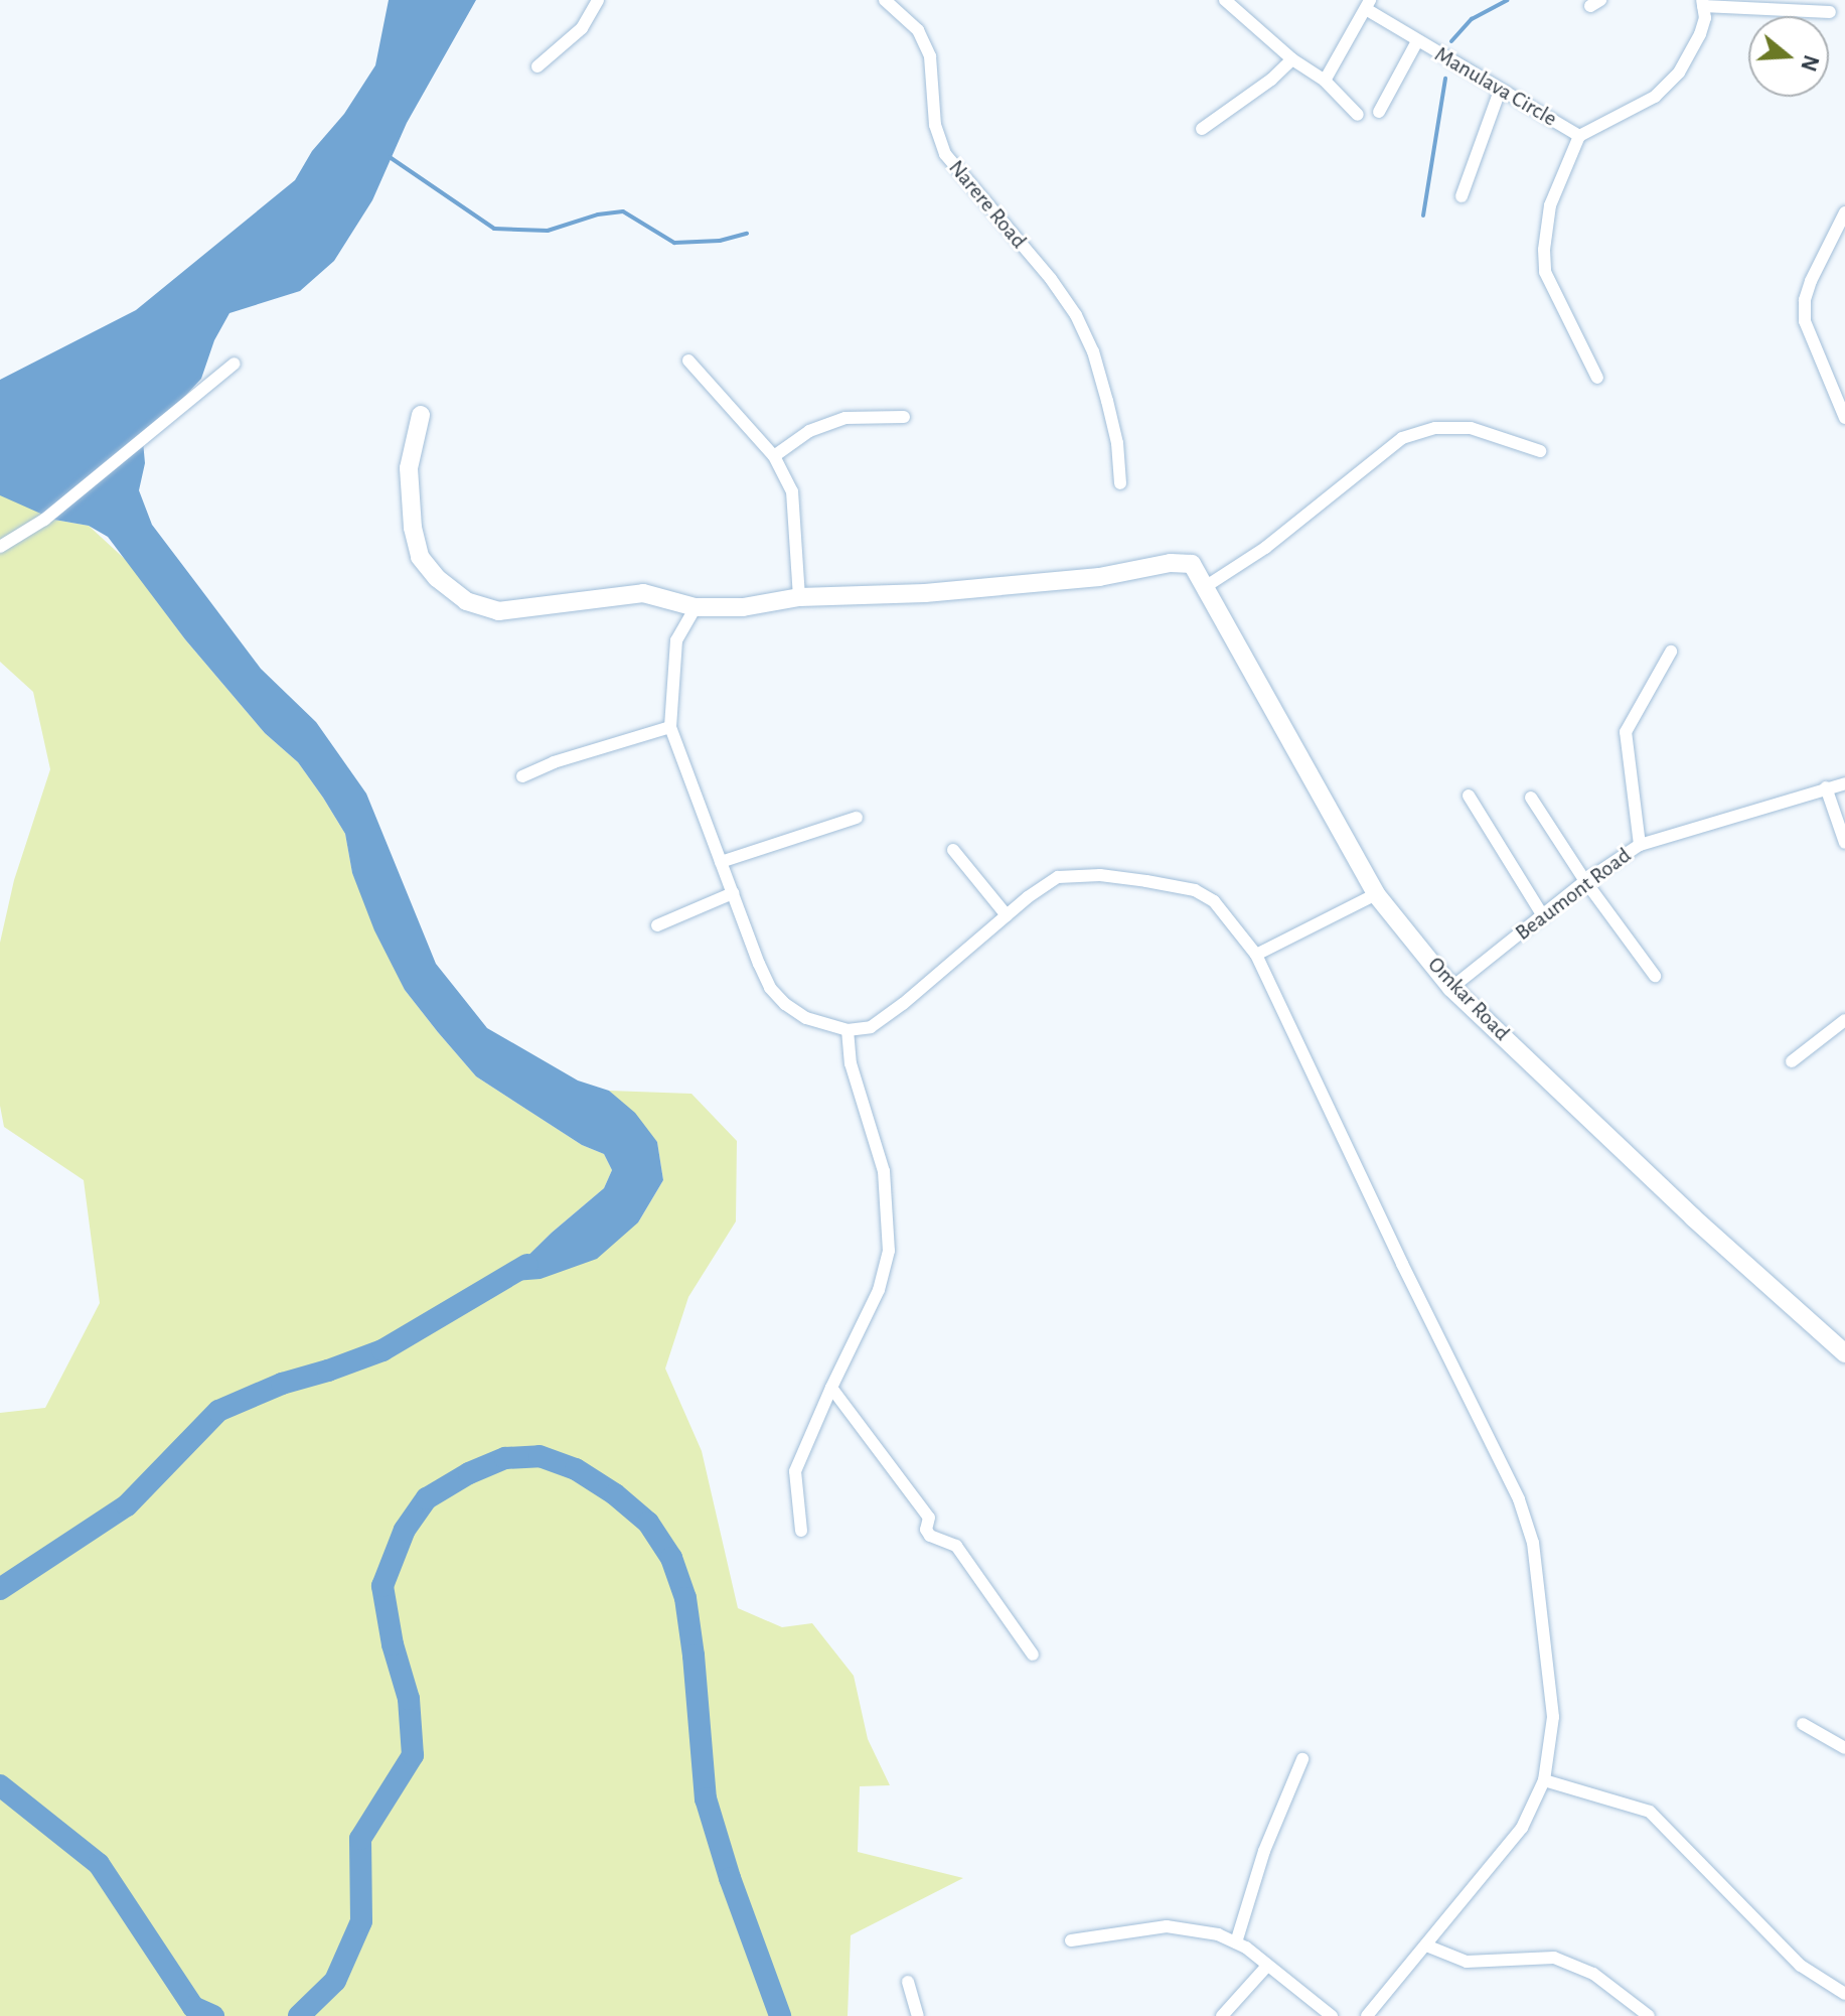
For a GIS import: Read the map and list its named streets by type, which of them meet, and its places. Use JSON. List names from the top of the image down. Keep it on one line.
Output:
{"streets":{"street":["Manulava Circle","Narere Road","Beaumont Road","Omkar Road"]},"crossings":[["Beaumont Road","Omkar Road"]],"north":"right"}
